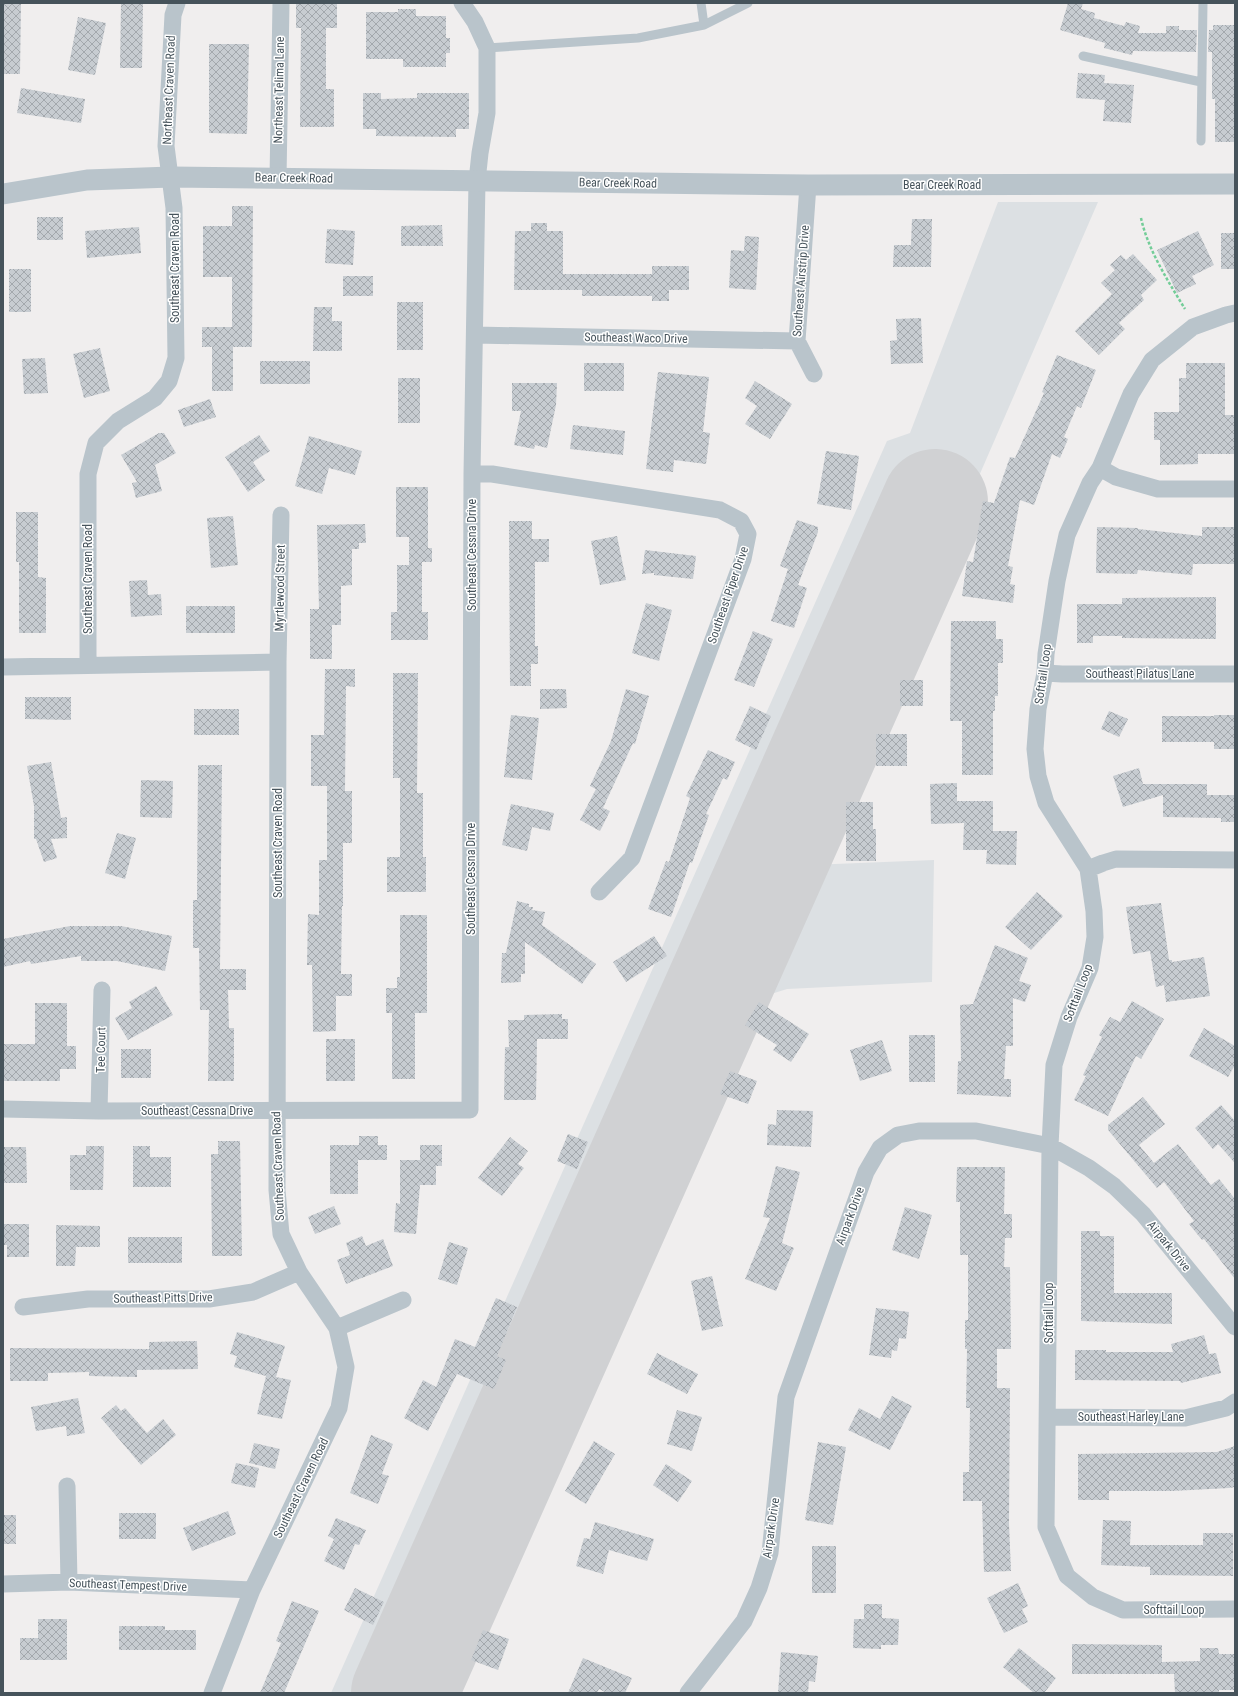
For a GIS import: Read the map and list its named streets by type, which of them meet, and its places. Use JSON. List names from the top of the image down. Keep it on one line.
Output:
{"streets":{"street":["Northeast Craven Road","Northeast Telima Lane","Bear Creek Road","Southeast Craven Road","Southeast Airstrip Drive","Southeast Waco Drive","Southeast Cessna Drive","Myrtlewood Street","Southeast Piper Drive","Softtail Loop","Southeast Pilatus Lane","Tee Court","Airpark Drive","Southeast Pitts Drive","Southeast Harley Lane","Southeast Tempest Drive"]},"crossings":[["Northeast Craven Road","Bear Creek Road"],["Northeast Craven Road","Southeast Craven Road"],["Northeast Telima Lane","Bear Creek Road"],["Bear Creek Road","Southeast Craven Road"],["Bear Creek Road","Southeast Airstrip Drive"],["Bear Creek Road","Southeast Cessna Drive"],["Southeast Craven Road","Southeast Cessna Drive"],["Southeast Craven Road","Myrtlewood Street"],["Southeast Craven Road","Southeast Pitts Drive"],["Southeast Craven Road","Southeast Tempest Drive"],["Southeast Airstrip Drive","Southeast Waco Drive"],["Southeast Waco Drive","Southeast Cessna Drive"],["Southeast Cessna Drive","Southeast Piper Drive"],["Southeast Cessna Drive","Tee Court"],["Softtail Loop","Southeast Pilatus Lane"],["Softtail Loop","Airpark Drive"],["Softtail Loop","Southeast Harley Lane"]]}
